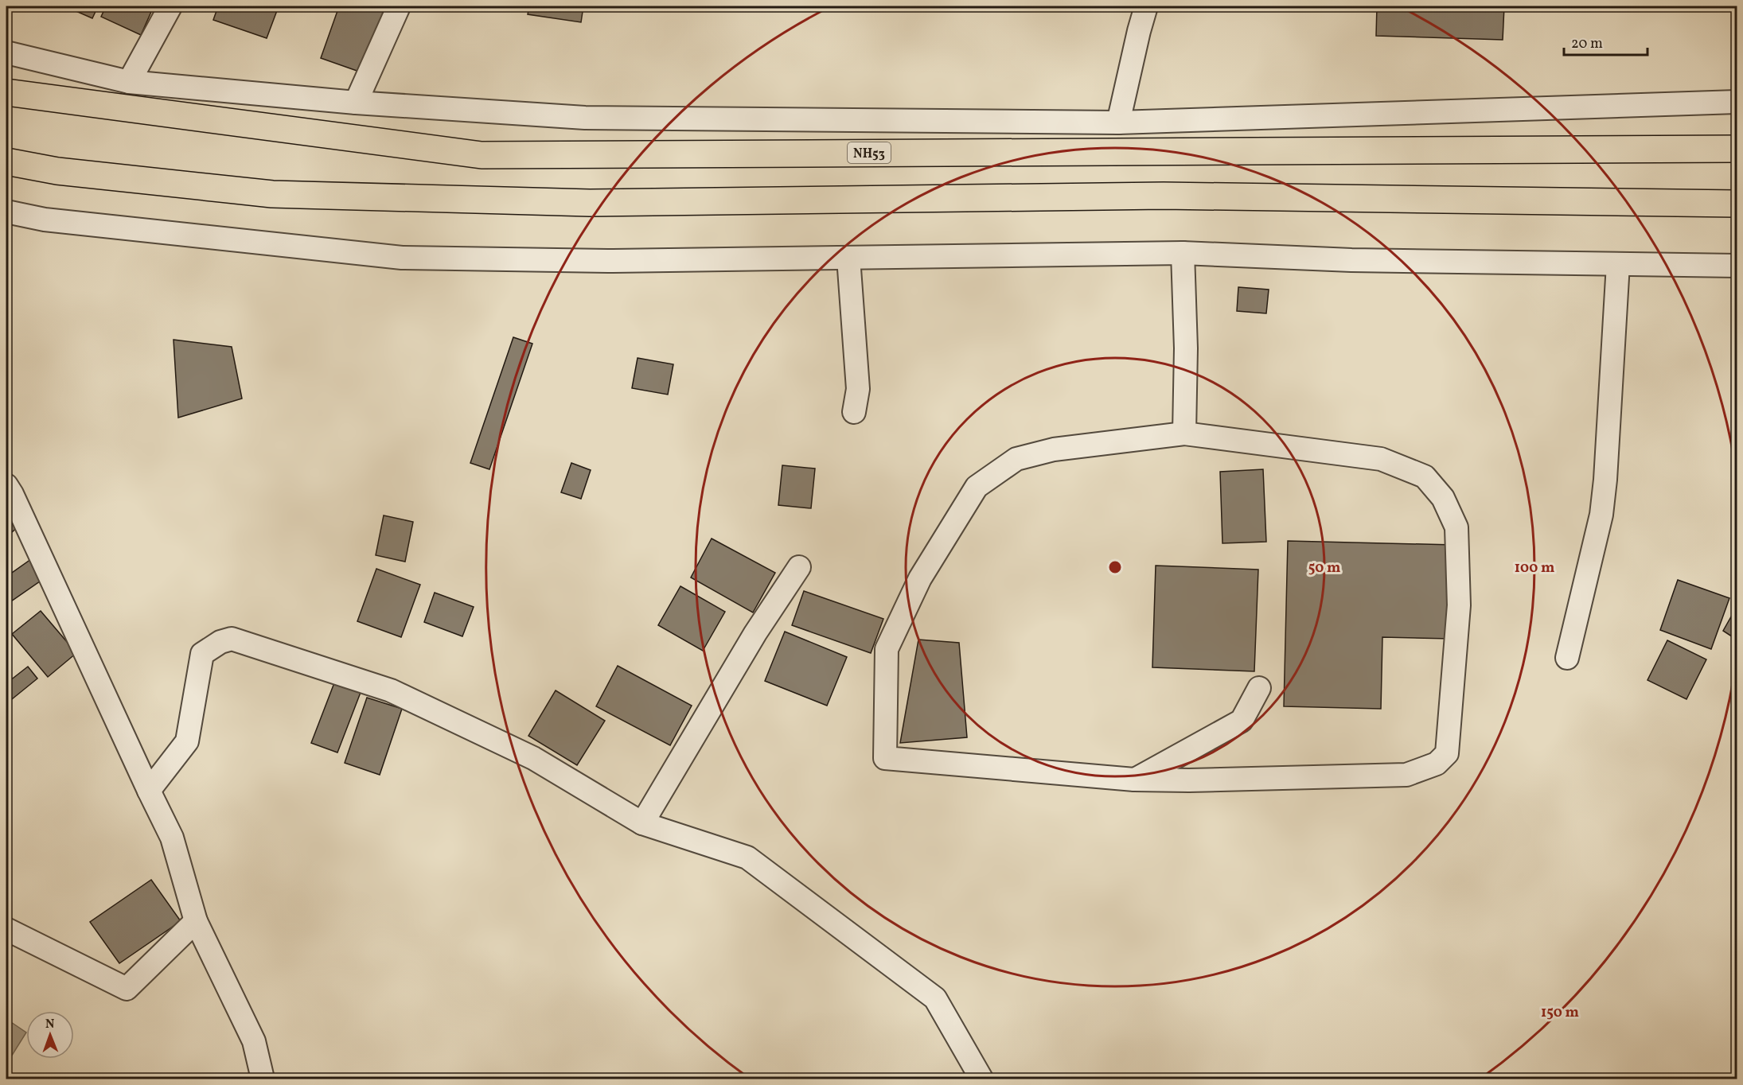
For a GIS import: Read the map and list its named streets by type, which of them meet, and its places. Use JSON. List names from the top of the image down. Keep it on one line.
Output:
{"streets":{"highway":["NH53"]},"scale_bar":"20 m","north":"top","rings":["50 m","100 m","150 m"]}
